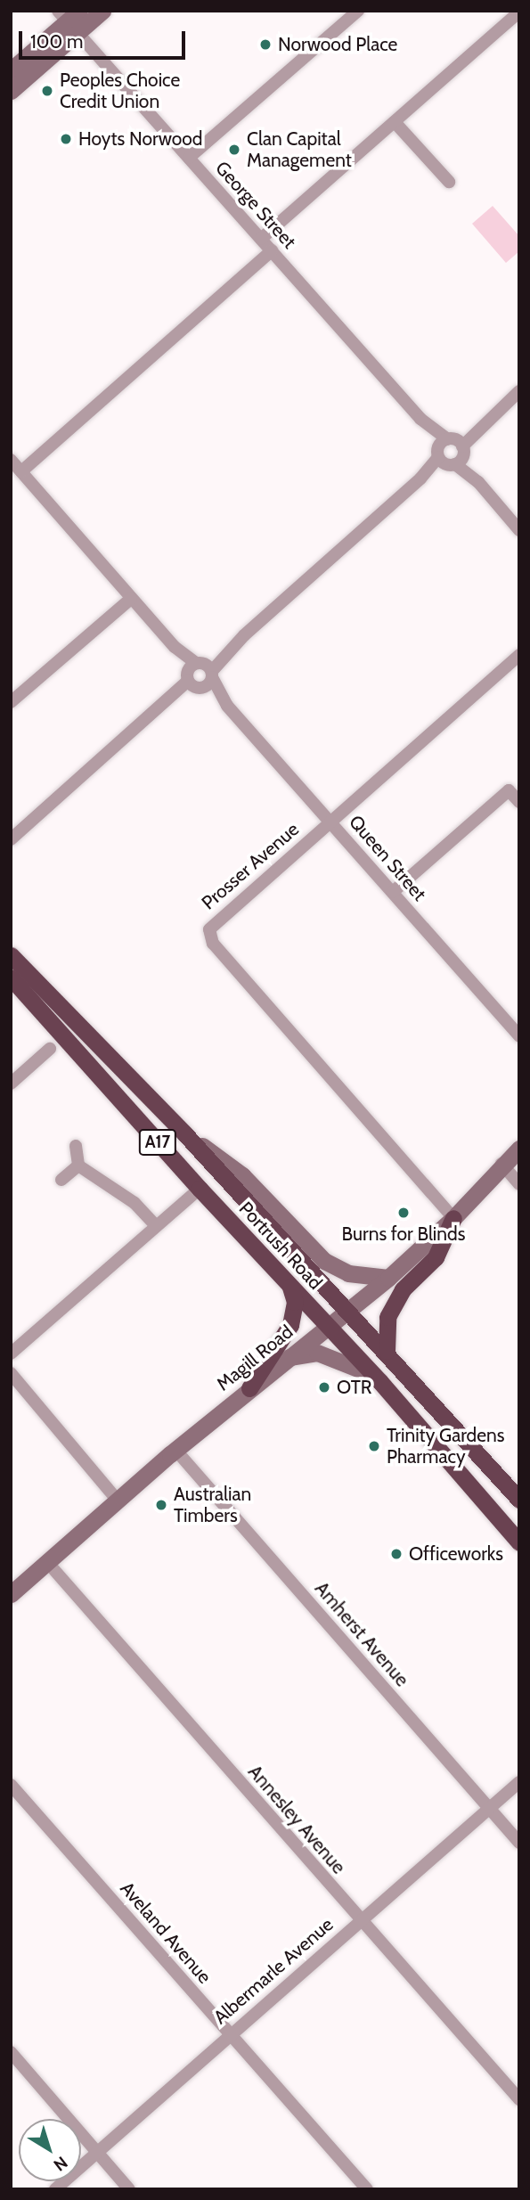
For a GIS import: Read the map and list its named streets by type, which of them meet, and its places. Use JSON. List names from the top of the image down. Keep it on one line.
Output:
{"streets":{"highway":["A17","Portrush Road"],"main road":["Magill Road"],"street":["George Street","Queen Street","Prosser Avenue","Amherst Avenue","Annesley Avenue","Aveland Avenue","Albermarle Avenue"]},"crossings":[["Queen Street","Prosser Avenue"],["Prosser Avenue","Magill Road"],["Portrush Road","Magill Road"],["Magill Road","Amherst Avenue"],["Magill Road","Annesley Avenue"],["Amherst Avenue","Albermarle Avenue"],["Annesley Avenue","Albermarle Avenue"],["Aveland Avenue","Albermarle Avenue"]],"places":["Norwood Place","Peoples Choice Credit Union","Hoyts Norwood","Clan Capital Management","Burns for Blinds","OTR","Trinity Gardens Pharmacy","Australian Timbers","Officeworks"],"scale_bar":"100 m","north":"bottom right"}
